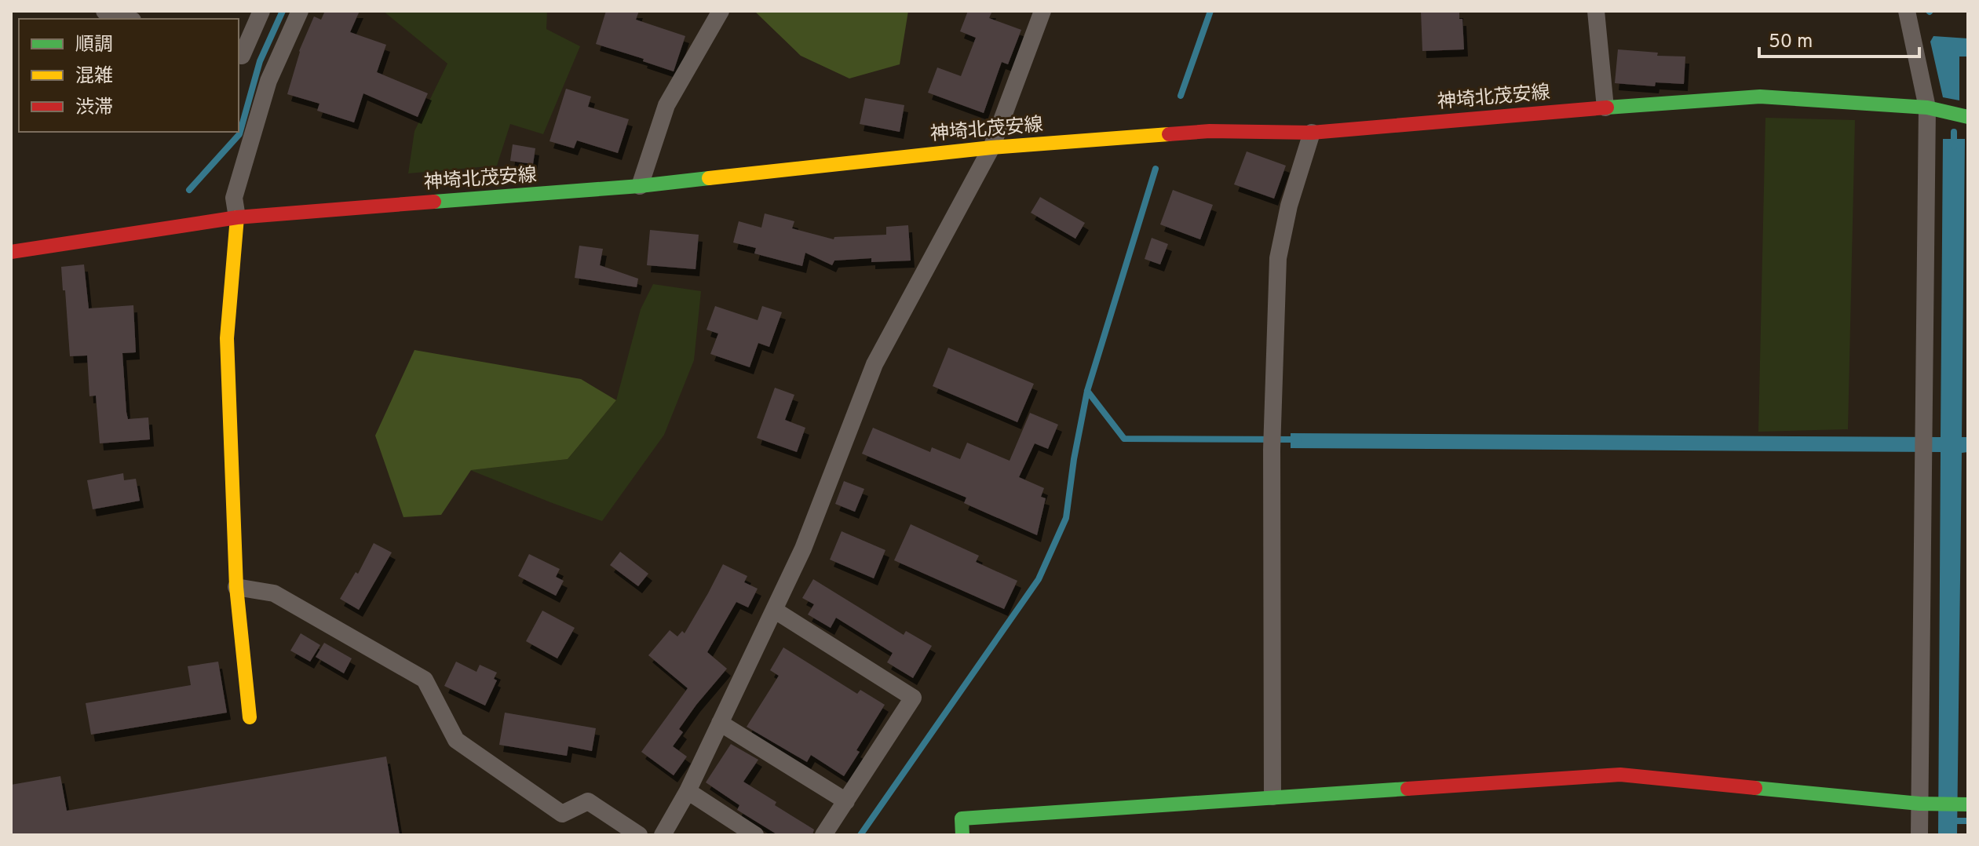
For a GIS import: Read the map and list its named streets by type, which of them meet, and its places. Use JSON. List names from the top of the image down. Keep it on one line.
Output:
{"streets":{"main road":["神埼北茂安線"]},"legend":["順調","混雑","渋滞"],"scale_bar":"50 m"}
